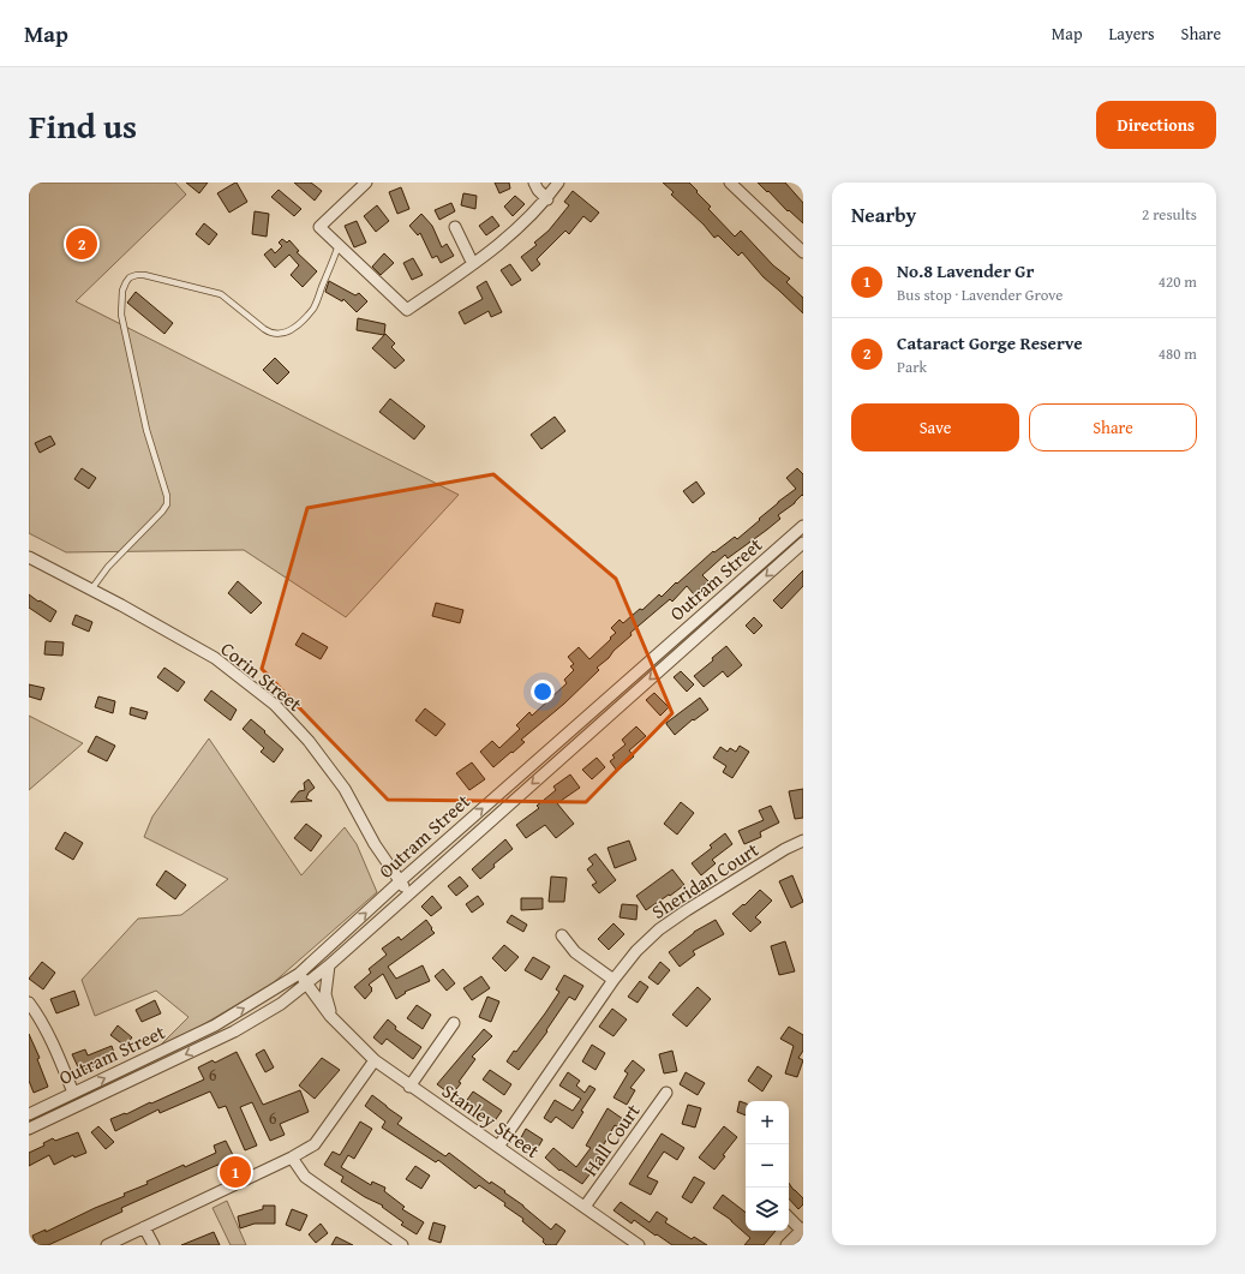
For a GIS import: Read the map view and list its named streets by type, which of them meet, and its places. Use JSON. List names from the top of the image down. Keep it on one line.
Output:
{"streets":{"street":["Outram Street","Corin Street","Sheridan Court","Stanley Street","Hall Court"]},"crossings":[["Outram Street","Corin Street"],["Outram Street","Stanley Street"],["Sheridan Court","Stanley Street"],["Stanley Street","Hall Court"]],"house_numbers":["6","6"],"page":{"header":"Map","nav":["Map","Layers","Share"],"title":"Find us","buttons":["Directions",["Save","Share"]],"heading":["Nearby","2 results"],"pins":["2","1"],"list":[{"mark":"1","name":"No.8 Lavender Gr","note":"Bus stop · Lavender Grove","value":"420 m"},{"mark":"2","name":"Cataract Gorge Reserve","note":"Park","value":"480 m"}],"map_buttons":["+","−"]}}
